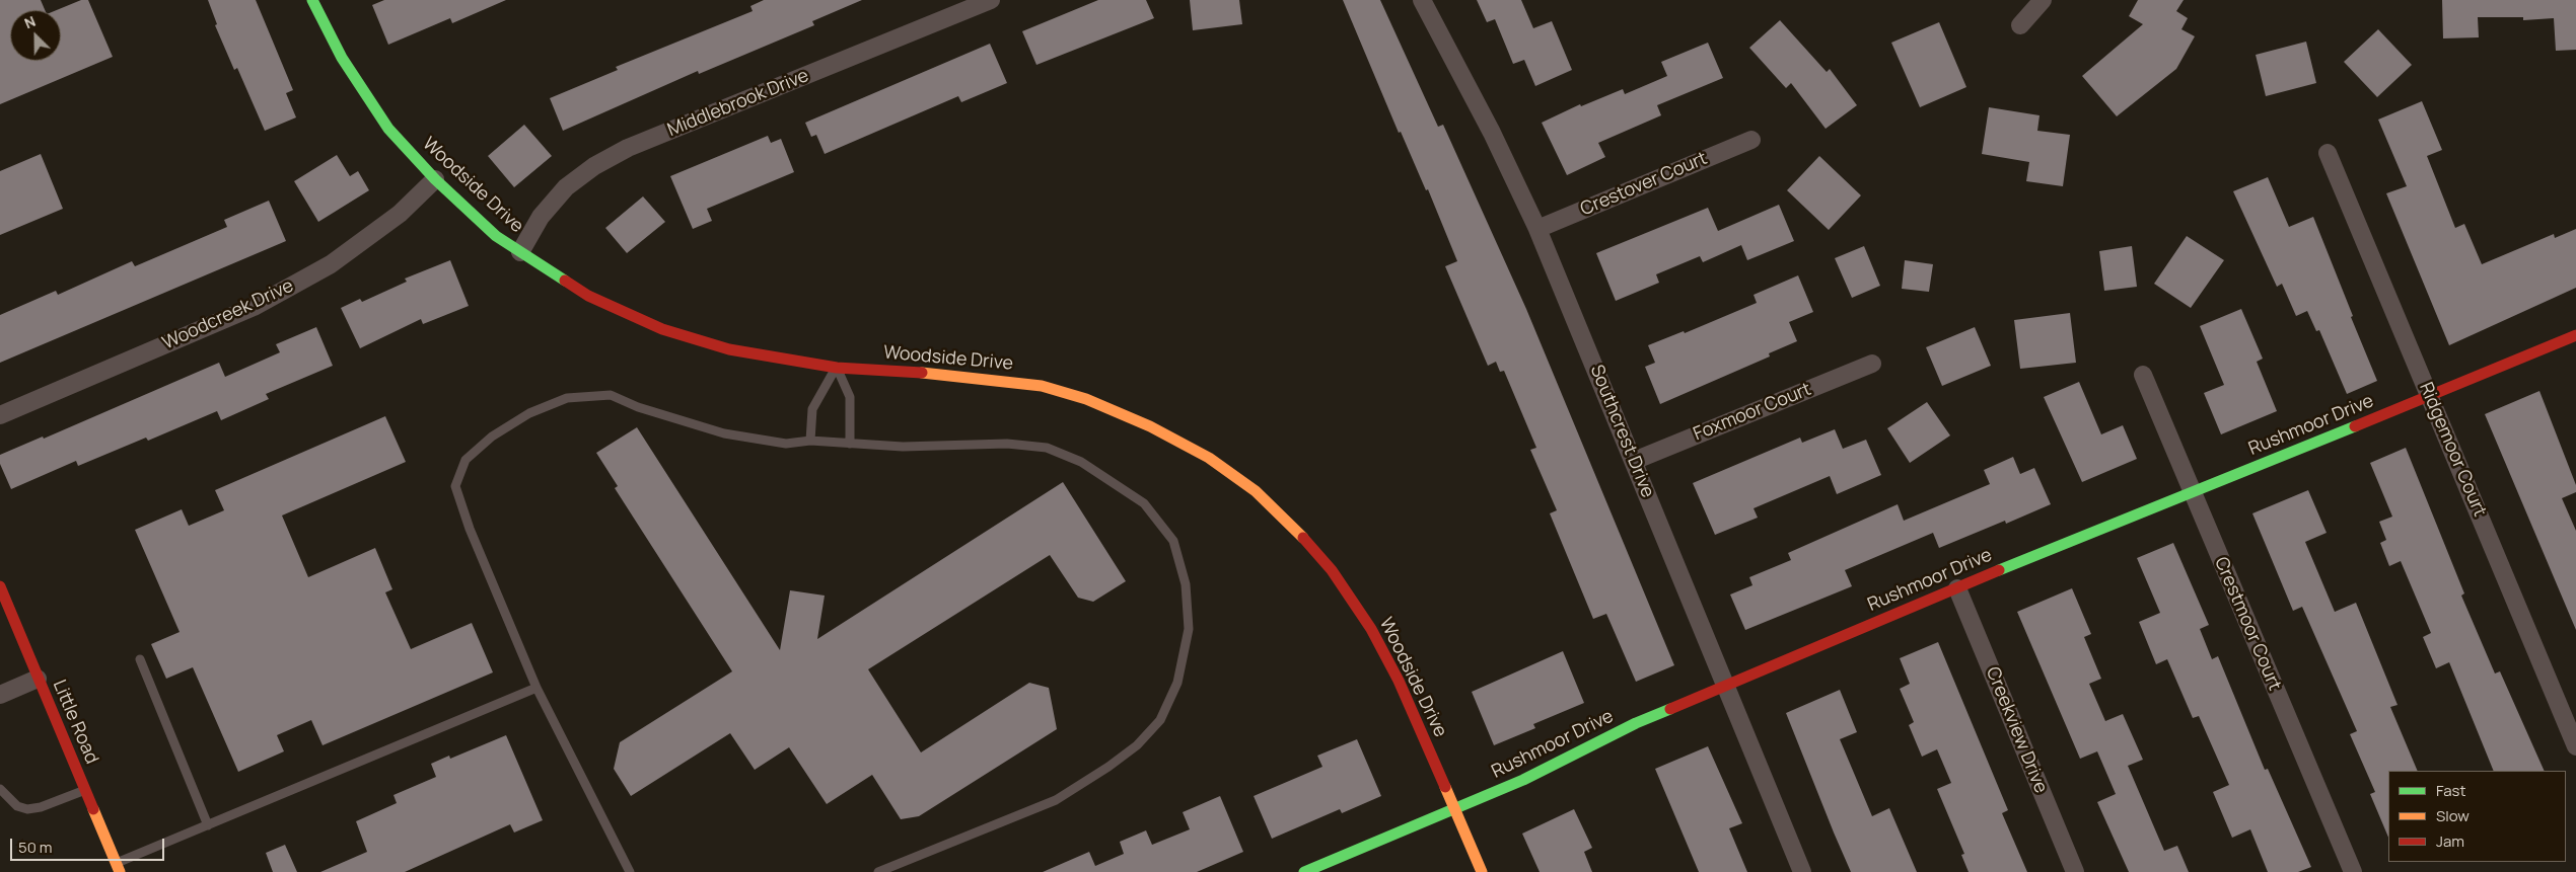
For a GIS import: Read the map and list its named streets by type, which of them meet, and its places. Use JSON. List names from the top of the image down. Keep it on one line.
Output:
{"streets":{"street":["Middlebrook Drive","Crestover Court","Woodside Drive","Woodcreek Drive","Foxmoor Court","Rushmoor Drive","Southcrest Drive","Ridgemoor Court","Crestmoor Court","Little Road","Creekview Drive"]},"crossings":[["Middlebrook Drive","Woodside Drive"],["Crestover Court","Southcrest Drive"],["Woodside Drive","Woodcreek Drive"],["Woodside Drive","Rushmoor Drive"],["Foxmoor Court","Southcrest Drive"],["Rushmoor Drive","Southcrest Drive"],["Rushmoor Drive","Ridgemoor Court"],["Rushmoor Drive","Crestmoor Court"],["Rushmoor Drive","Creekview Drive"]],"legend":["Fast","Slow","Jam"],"scale_bar":"50 m","north":"top left"}
